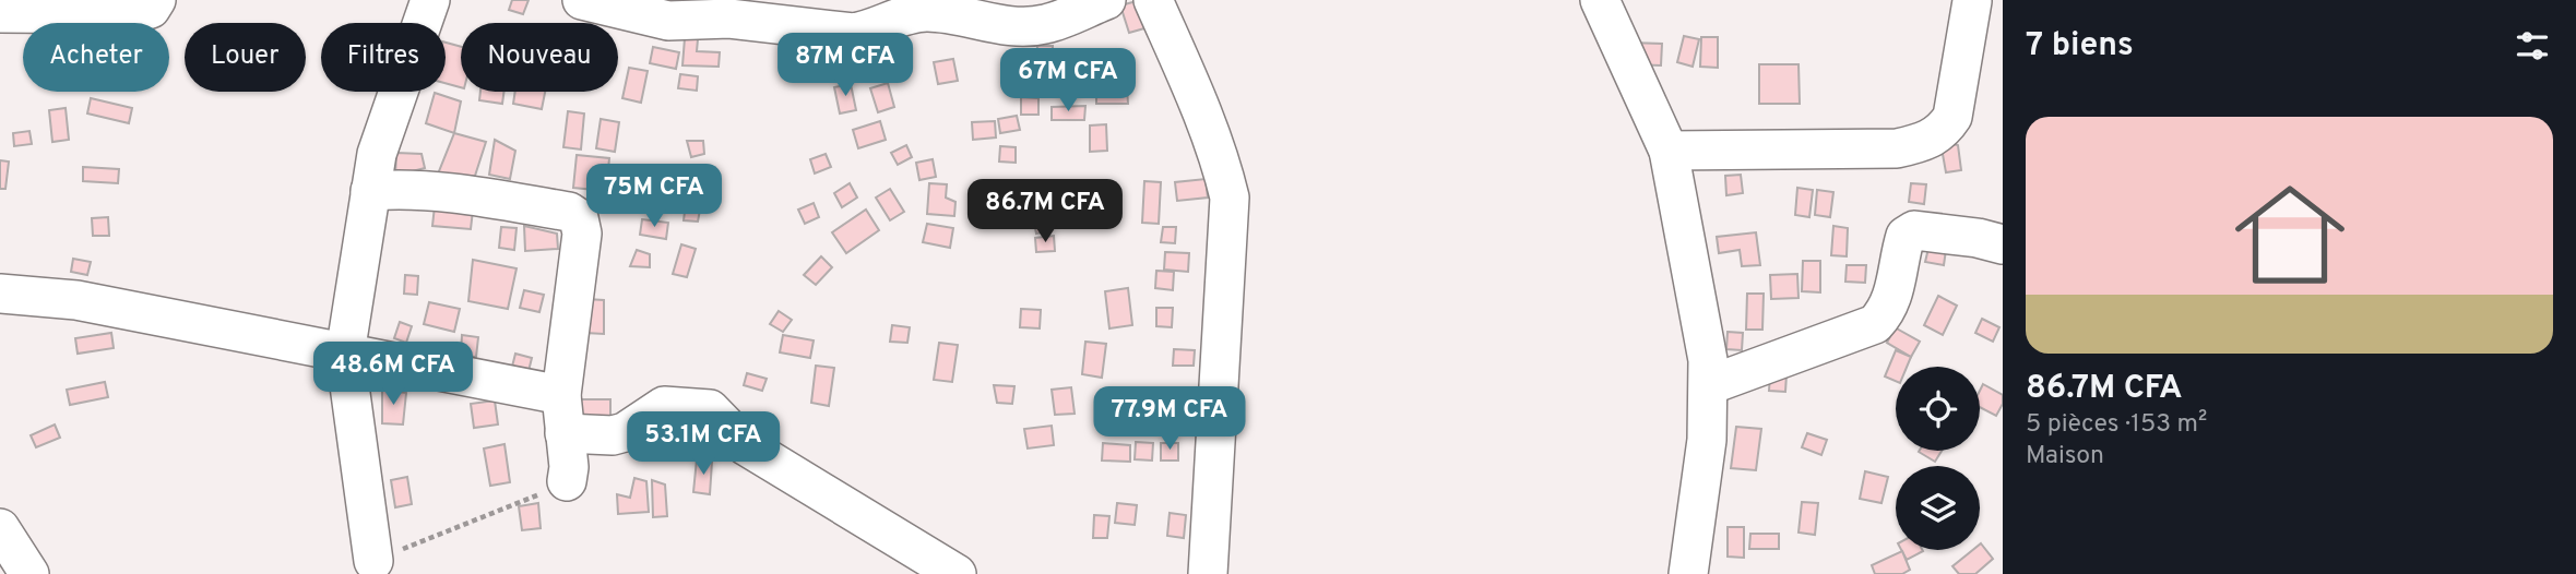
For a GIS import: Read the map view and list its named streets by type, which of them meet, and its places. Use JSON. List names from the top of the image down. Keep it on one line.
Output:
{"page":{"heading":"7 biens","chip":["Acheter","Louer","Filtres","Nouveau"],"price":["87M CFA","67M CFA","75M CFA","86.7M CFA","48.6M CFA","77.9M CFA","53.1M CFA"],"list":[{"name":"86.7M CFA","note":"5 pièces · 153 m² · Maison"}]}}
